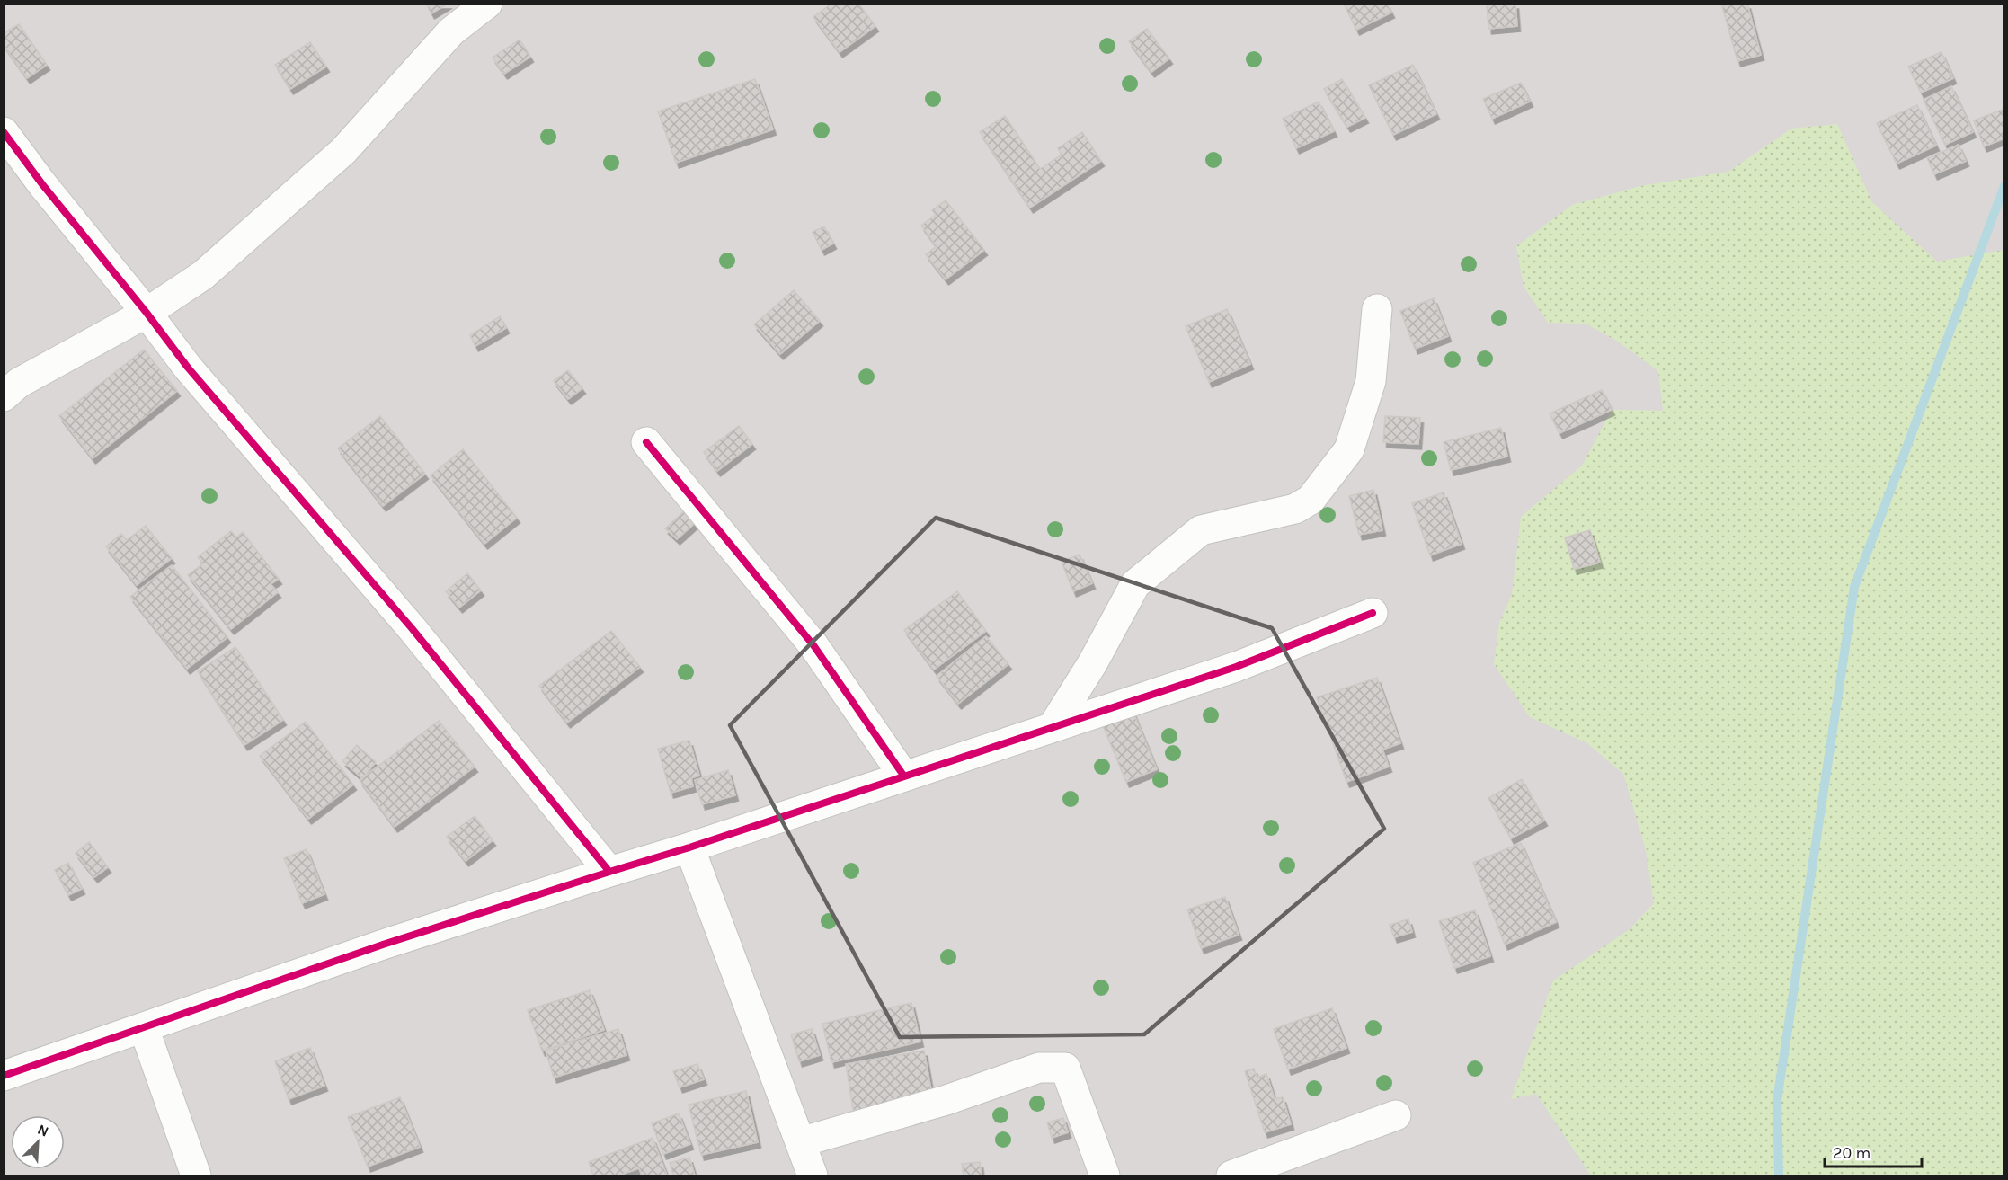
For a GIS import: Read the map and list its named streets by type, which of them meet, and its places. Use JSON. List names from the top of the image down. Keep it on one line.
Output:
{"scale_bar":"20 m","north":"top right"}
